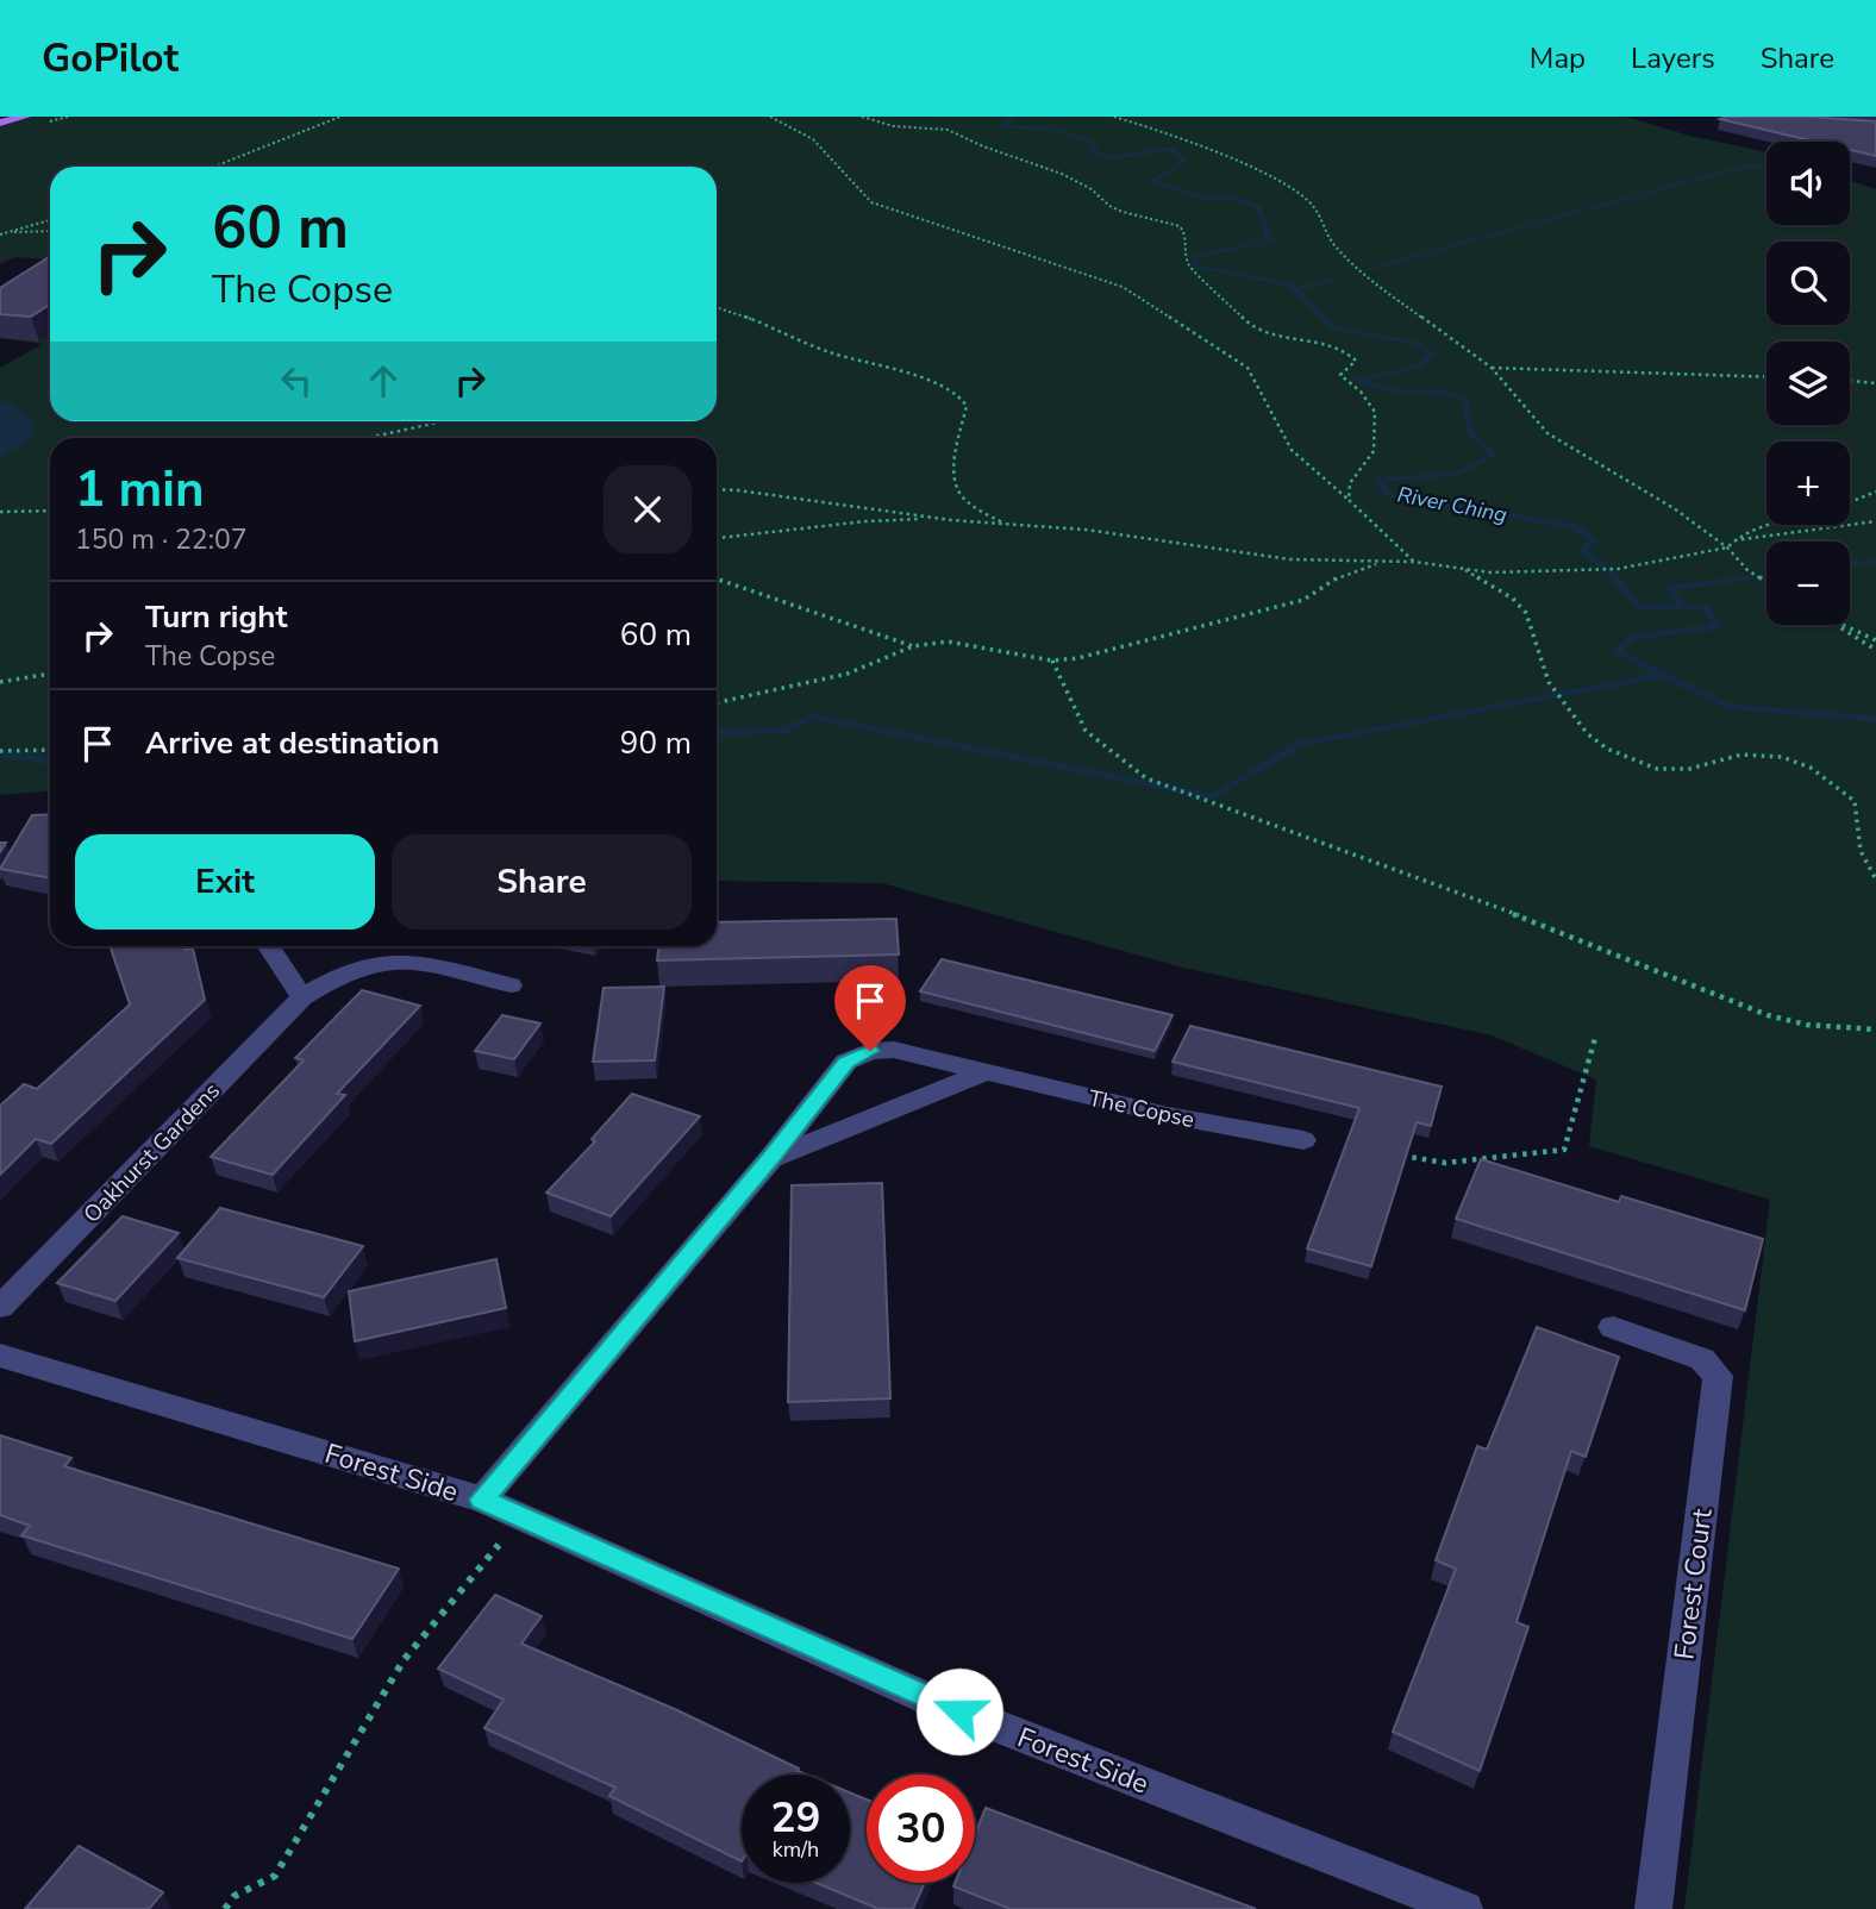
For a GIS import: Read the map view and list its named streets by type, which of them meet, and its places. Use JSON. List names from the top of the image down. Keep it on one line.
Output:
{"streets":{"street":["The Copse","Oakhurst Gardens","Forest Side","Forest Court"]},"crossings":[["The Copse","Forest Side"]],"water":["River Ching"],"page":{"header":"GoPilot","nav":["Map","Layers","Share"],"map_buttons":["+","−"],"turn":["60 m","The Copse"],"heading":["1 min","150 m · 22:07"],"list":[{"name":"Turn right","note":"The Copse","value":"60 m"},{"name":"Arrive at destination","value":"90 m"}],"buttons":["Exit","Share"],"speed":"29 km/h","limit":"30"}}
